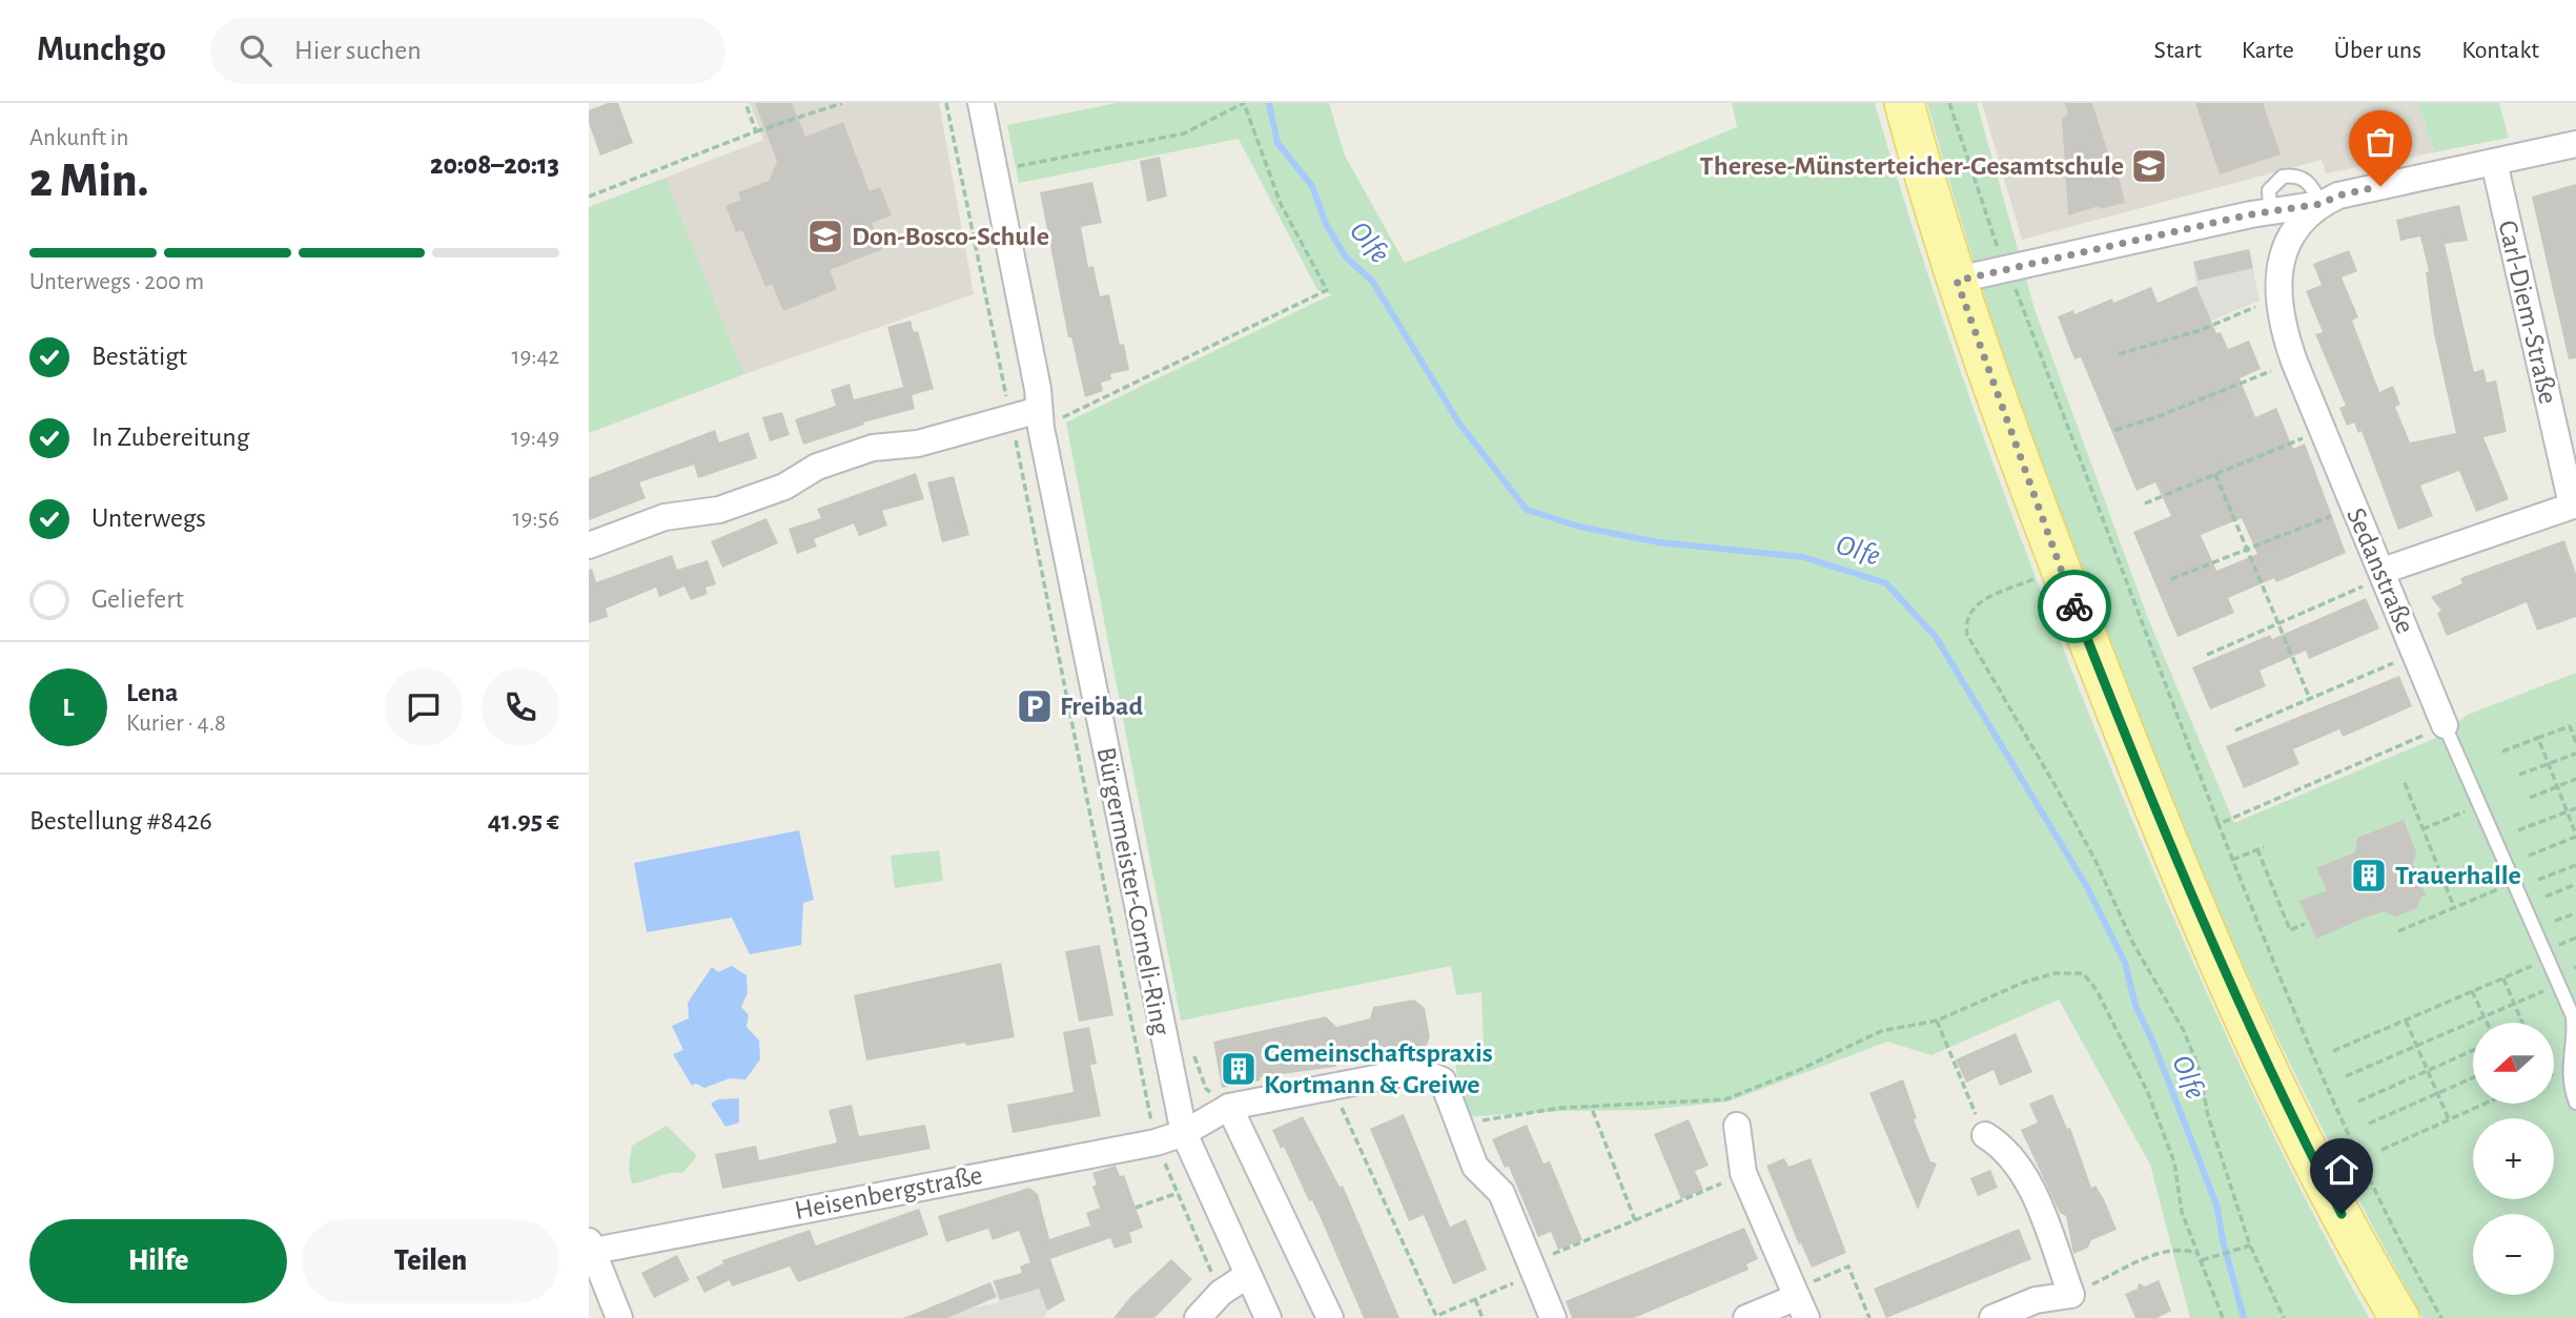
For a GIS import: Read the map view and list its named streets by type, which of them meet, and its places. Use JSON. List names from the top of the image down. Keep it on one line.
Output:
{"streets":{"street":["Carl-Diem-Straße","Sedanstraße","Bürgermeister-Corneli-Ring","Heisenbergstraße"]},"crossings":[["Carl-Diem-Straße","Sedanstraße"],["Bürgermeister-Corneli-Ring","Heisenbergstraße"]],"water":["Olfe"],"places":{"school or university":["Therese-Münsterteicher-Gesamtschule","Don-Bosco-Schule"],"parking":["Freibad"],"building":["Trauerhalle","Gemeinschaftspraxis Kortmann & Greiwe"]},"north":"left","page":{"header":"Munchgo","search":"Hier suchen","nav":["Start","Karte","Über uns","Kontakt"],"heading":["2 Min.","Ankunft in","20:08–20:13"],"panel":["Lena","Kurier · 4.8","Bestellung #8426","41.95 €"],"bar":"Unterwegs · 200 m","list":[["Bestätigt","19:42"],["In Zubereitung","19:49"],["Unterwegs","19:56"],"Geliefert"],"round":"L","map_buttons":["+","−"],"buttons":["Hilfe","Teilen"]}}
